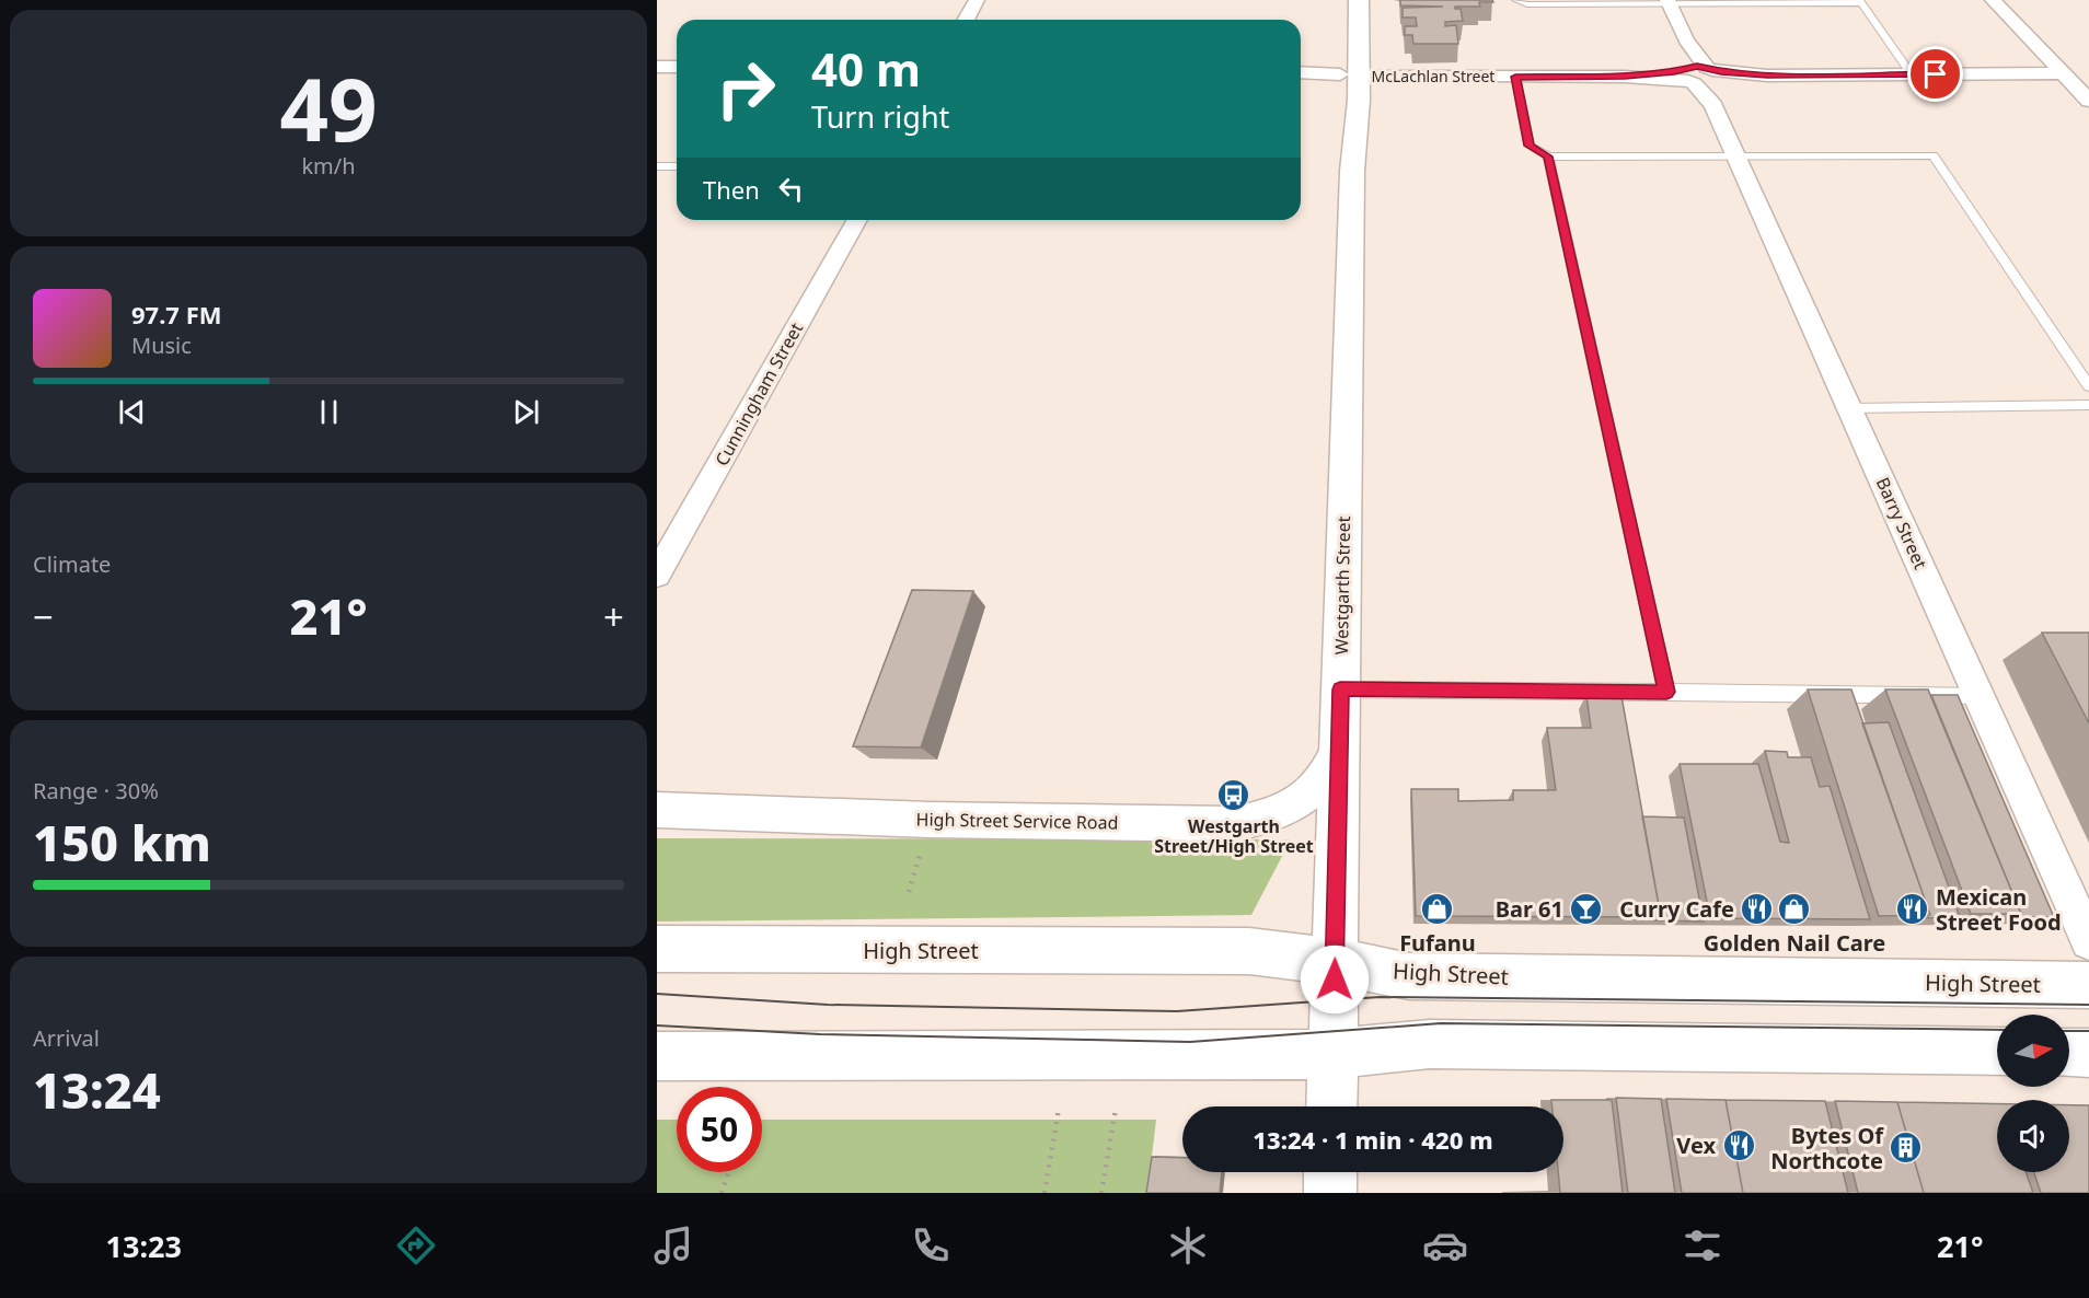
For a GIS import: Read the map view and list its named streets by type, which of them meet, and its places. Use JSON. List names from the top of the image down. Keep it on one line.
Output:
{"streets":{"main road":["Westgarth Street","High Street"],"street":["McLachlan Street","Cunningham Street","Barry Street","High Street Service Road"]},"crossings":[["McLachlan Street","Barry Street"],["McLachlan Street","Westgarth Street"],["Westgarth Street","High Street Service Road"],["Westgarth Street","High Street"]],"places":{"bus stop":["Westgarth Street/High Street"],"shop":["Fufanu","Golden Nail Care"],"bar":["Bar 61"],"restaurant":["Curry Cafe","Mexican Street Food","Vex"],"building":["Bytes Of Northcote"]},"north":"right","page":{"tile":[["49","km/h"],"Climate",["Range · 30%","150 km"],["Arrival","13:24"]],"turn":["40 m","Turn right"],"then":"Then","song":["97.7 FM","Music"],"heat":["−","21°","+"],"limit":"50","trip":"13:24 · 1 min · 420 m","tabs":["13:23","21°"]}}
